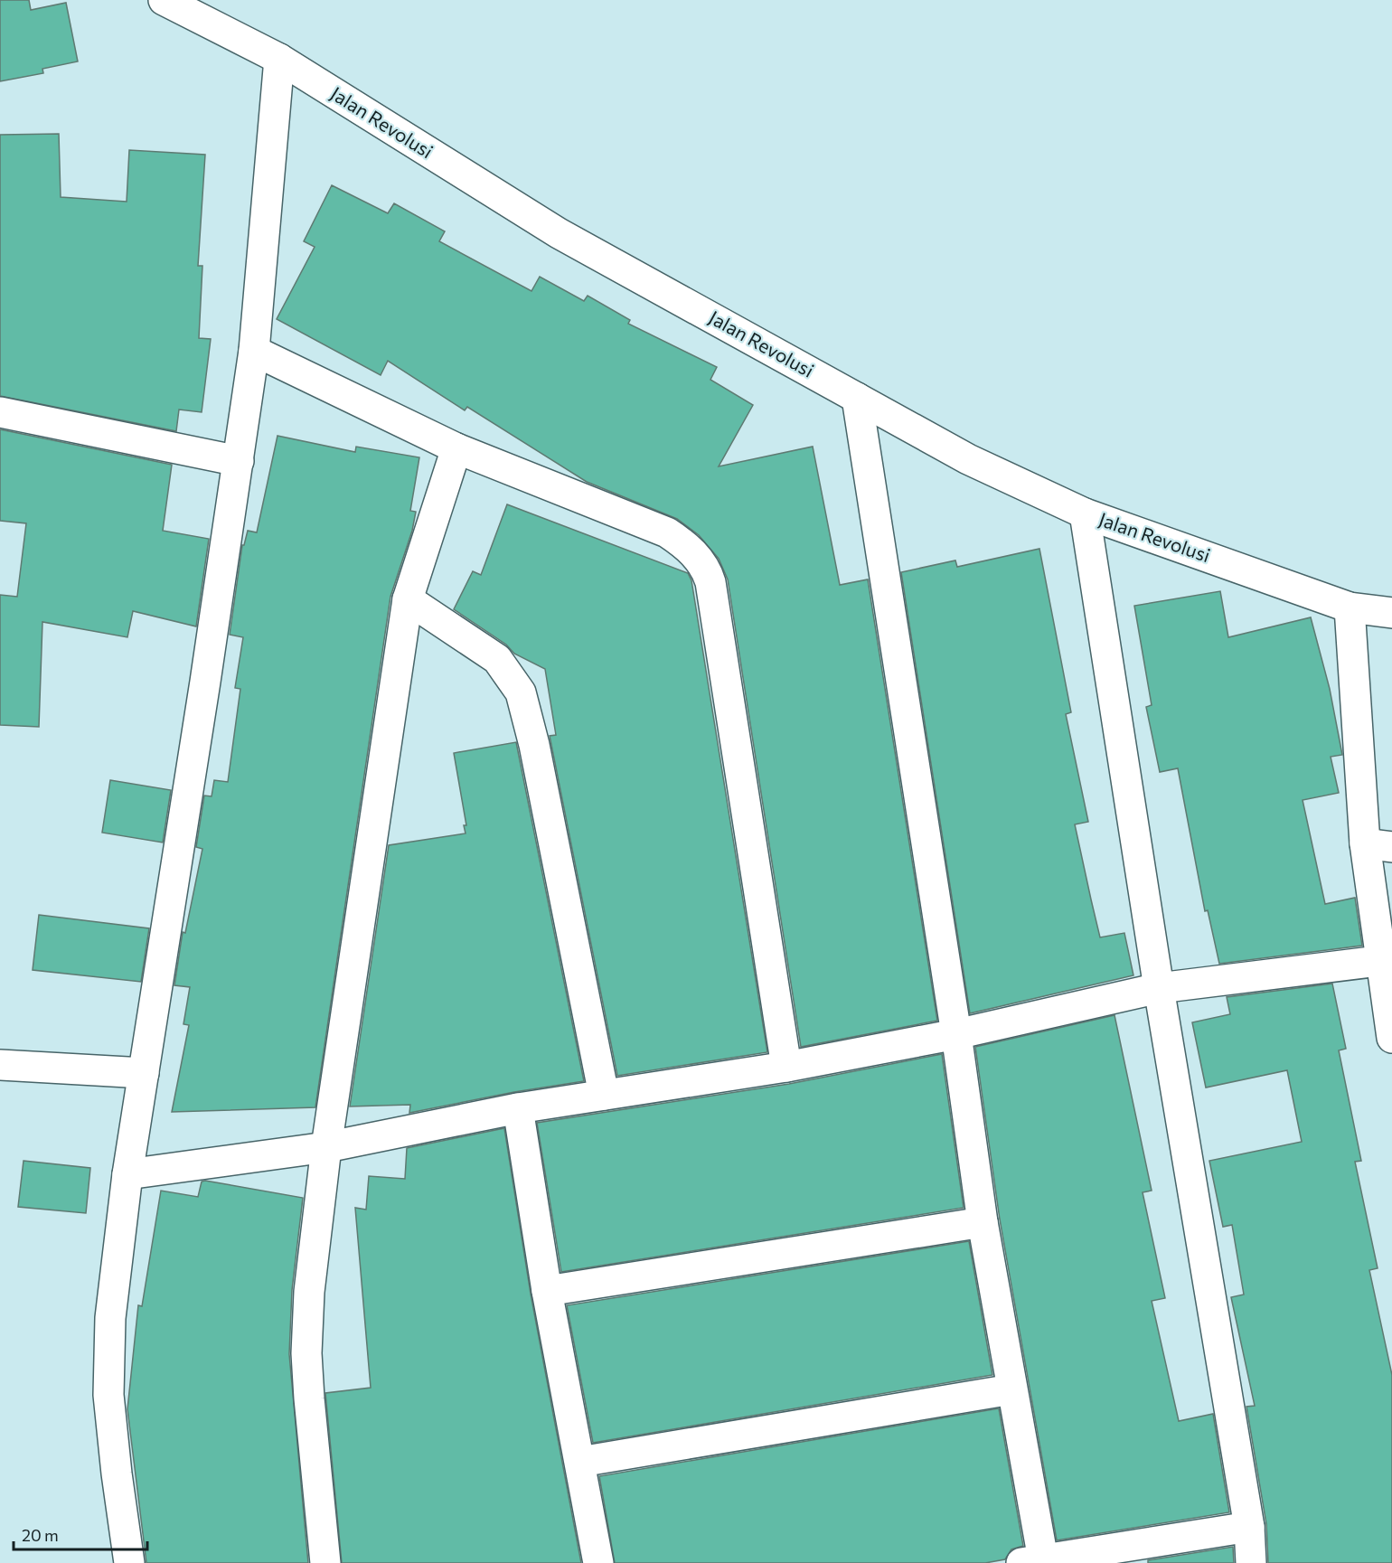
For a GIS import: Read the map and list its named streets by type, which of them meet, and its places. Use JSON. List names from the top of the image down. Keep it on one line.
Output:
{"streets":{"street":["Jalan Revolusi"]},"scale_bar":"20 m"}
